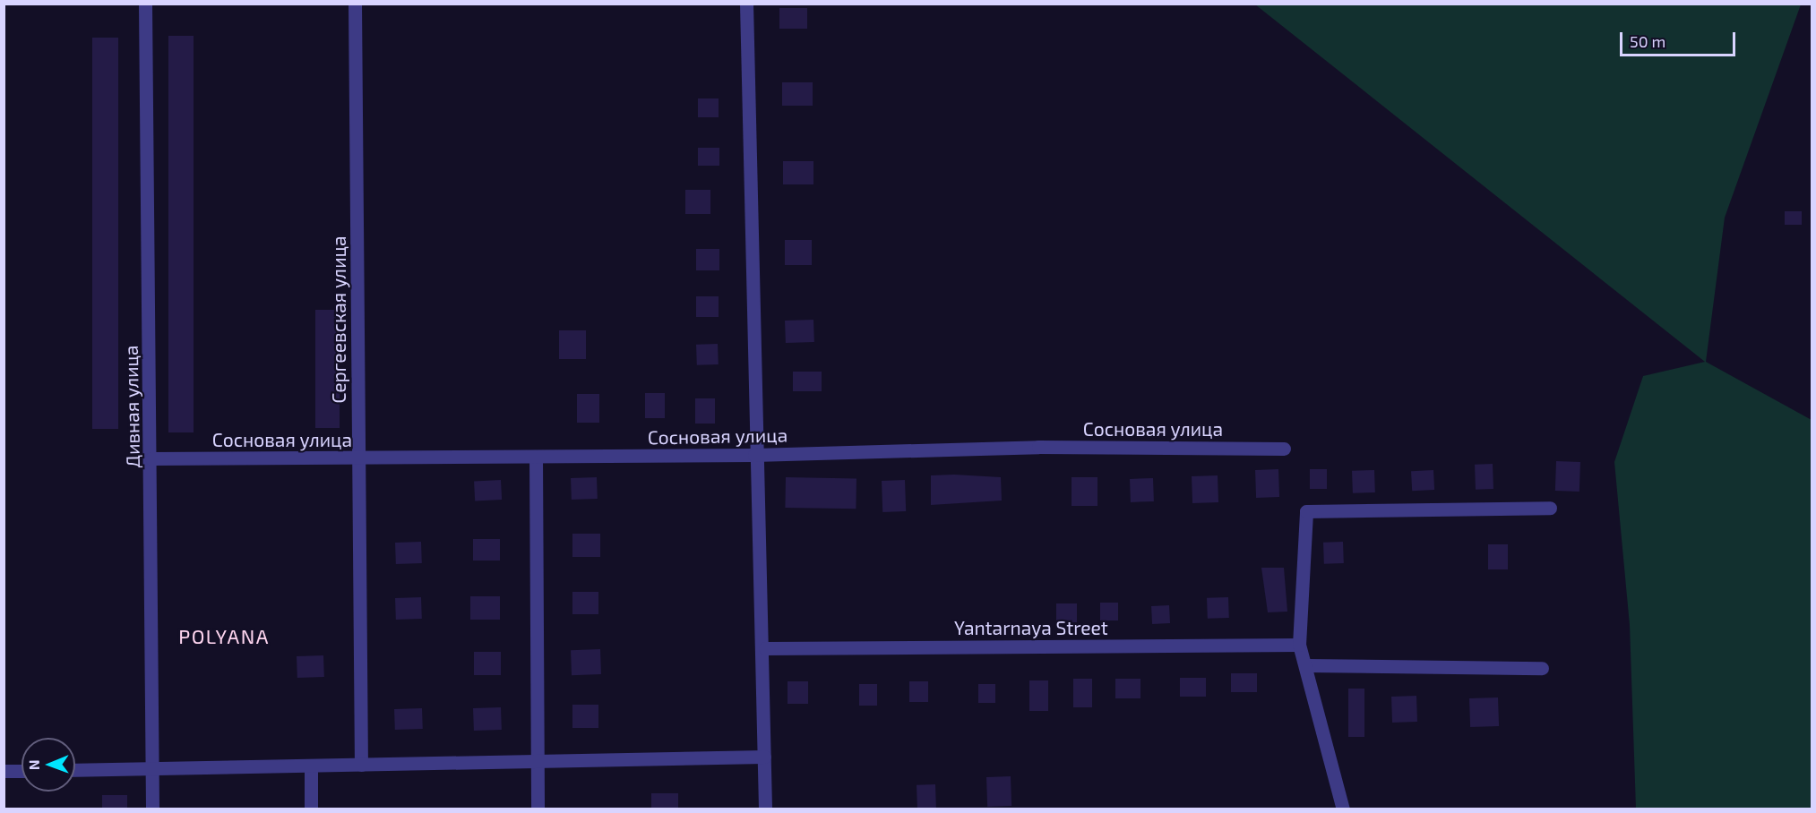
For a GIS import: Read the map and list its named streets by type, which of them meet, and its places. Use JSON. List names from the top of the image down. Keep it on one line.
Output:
{"streets":{"street":["Сергеевская улица","Дивная улица","Сосновая улица","Yantarnaya Street"]},"crossings":[["Сергеевская улица","Сосновая улица"],["Дивная улица","Сосновая улица"]],"districts":["POLYANA"],"scale_bar":"50 m","north":"left"}
